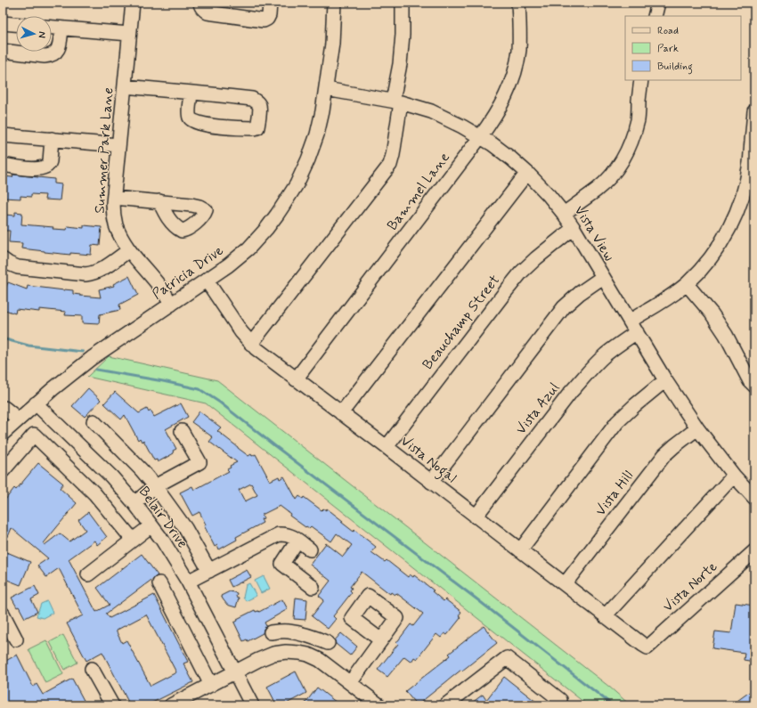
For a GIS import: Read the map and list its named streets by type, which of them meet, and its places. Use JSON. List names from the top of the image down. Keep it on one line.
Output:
{"streets":{"street":["Summer Park Lane","Bammel Lane","Vista View","Patricia Drive","Beauchamp Street","Vista Azul","Vista Nogal","Vista Hill","Belair Drive","Vista Norte"]},"crossings":[["Summer Park Lane","Patricia Drive"],["Bammel Lane","Vista View"],["Bammel Lane","Vista Nogal"],["Vista View","Patricia Drive"],["Vista View","Beauchamp Street"],["Vista View","Vista Azul"],["Vista View","Vista Hill"],["Patricia Drive","Vista Nogal"],["Patricia Drive","Belair Drive"],["Beauchamp Street","Vista Nogal"],["Vista Azul","Vista Nogal"],["Vista Nogal","Vista Hill"],["Vista Nogal","Vista Norte"]],"legend":["Road","Park","Building"],"north":"right"}
